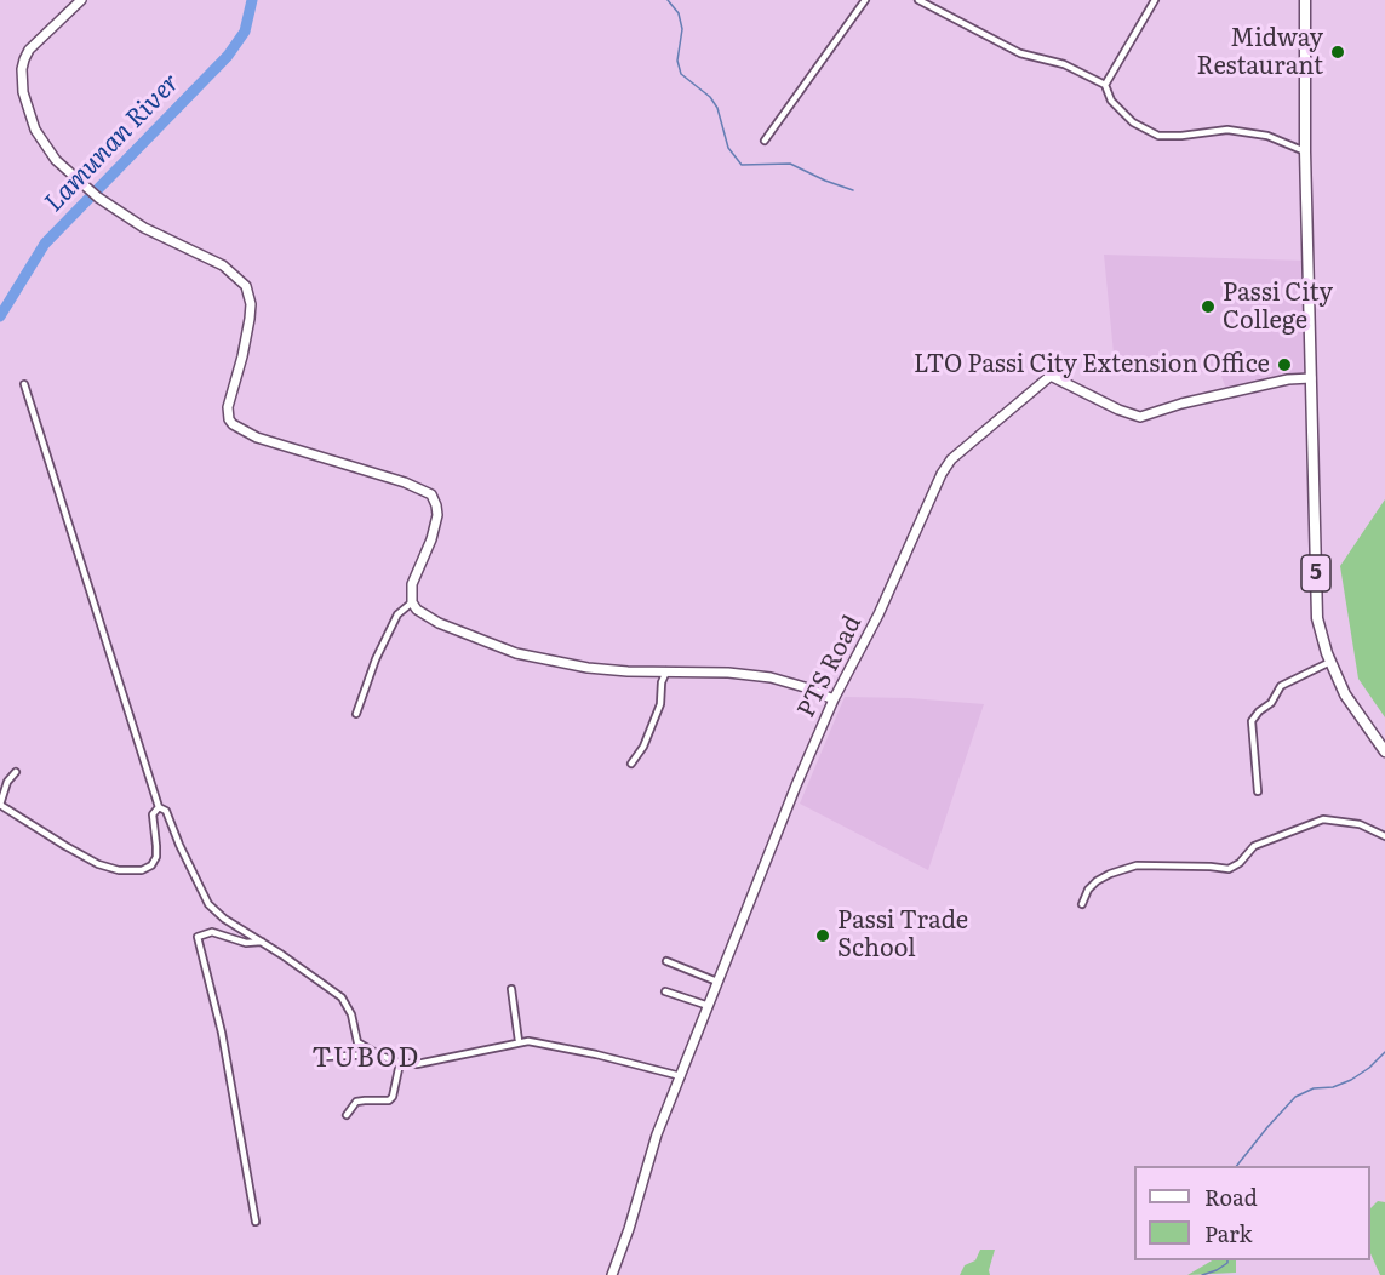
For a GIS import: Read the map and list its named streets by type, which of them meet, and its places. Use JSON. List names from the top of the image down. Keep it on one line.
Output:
{"streets":{"highway":["5"],"main road":["PTS Road"]},"crossings":[["5","PTS Road"]],"districts":["TUBOD"],"water":["Lamunan River"],"places":["Midway Restaurant","Passi City College","LTO Passi City Extension Office","Passi Trade School"],"legend":["Road","Park"]}
